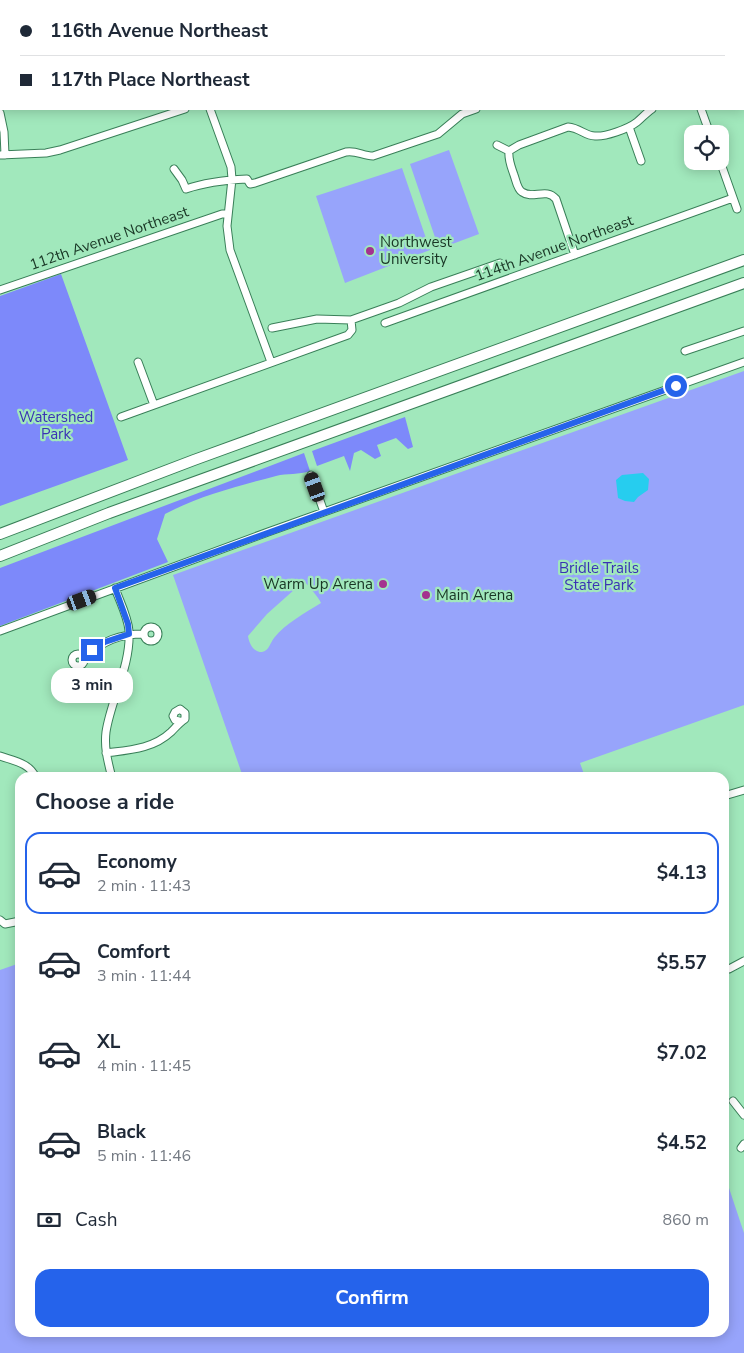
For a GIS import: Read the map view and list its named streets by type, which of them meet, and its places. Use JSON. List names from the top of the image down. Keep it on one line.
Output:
{"streets":{"street":["112th Avenue Northeast","114th Avenue Northeast"]},"parks":["Watershed Park","Bridle Trails State Park"],"places":["Northwest University","Warm Up Arena","Main Arena"],"page":{"banner":["116th Avenue Northeast","117th Place Northeast"],"bubble":"3 min","heading":"Choose a ride","list":[{"name":"Economy","note":"2 min · 11:43","value":"$4.13"},{"name":"Comfort","note":"3 min · 11:44","value":"$5.57"},{"name":"XL","note":"4 min · 11:45","value":"$7.02"},{"name":"Black","note":"5 min · 11:46","value":"$4.52"}],"pay":["Cash","860 m"],"buttons":"Confirm"}}
